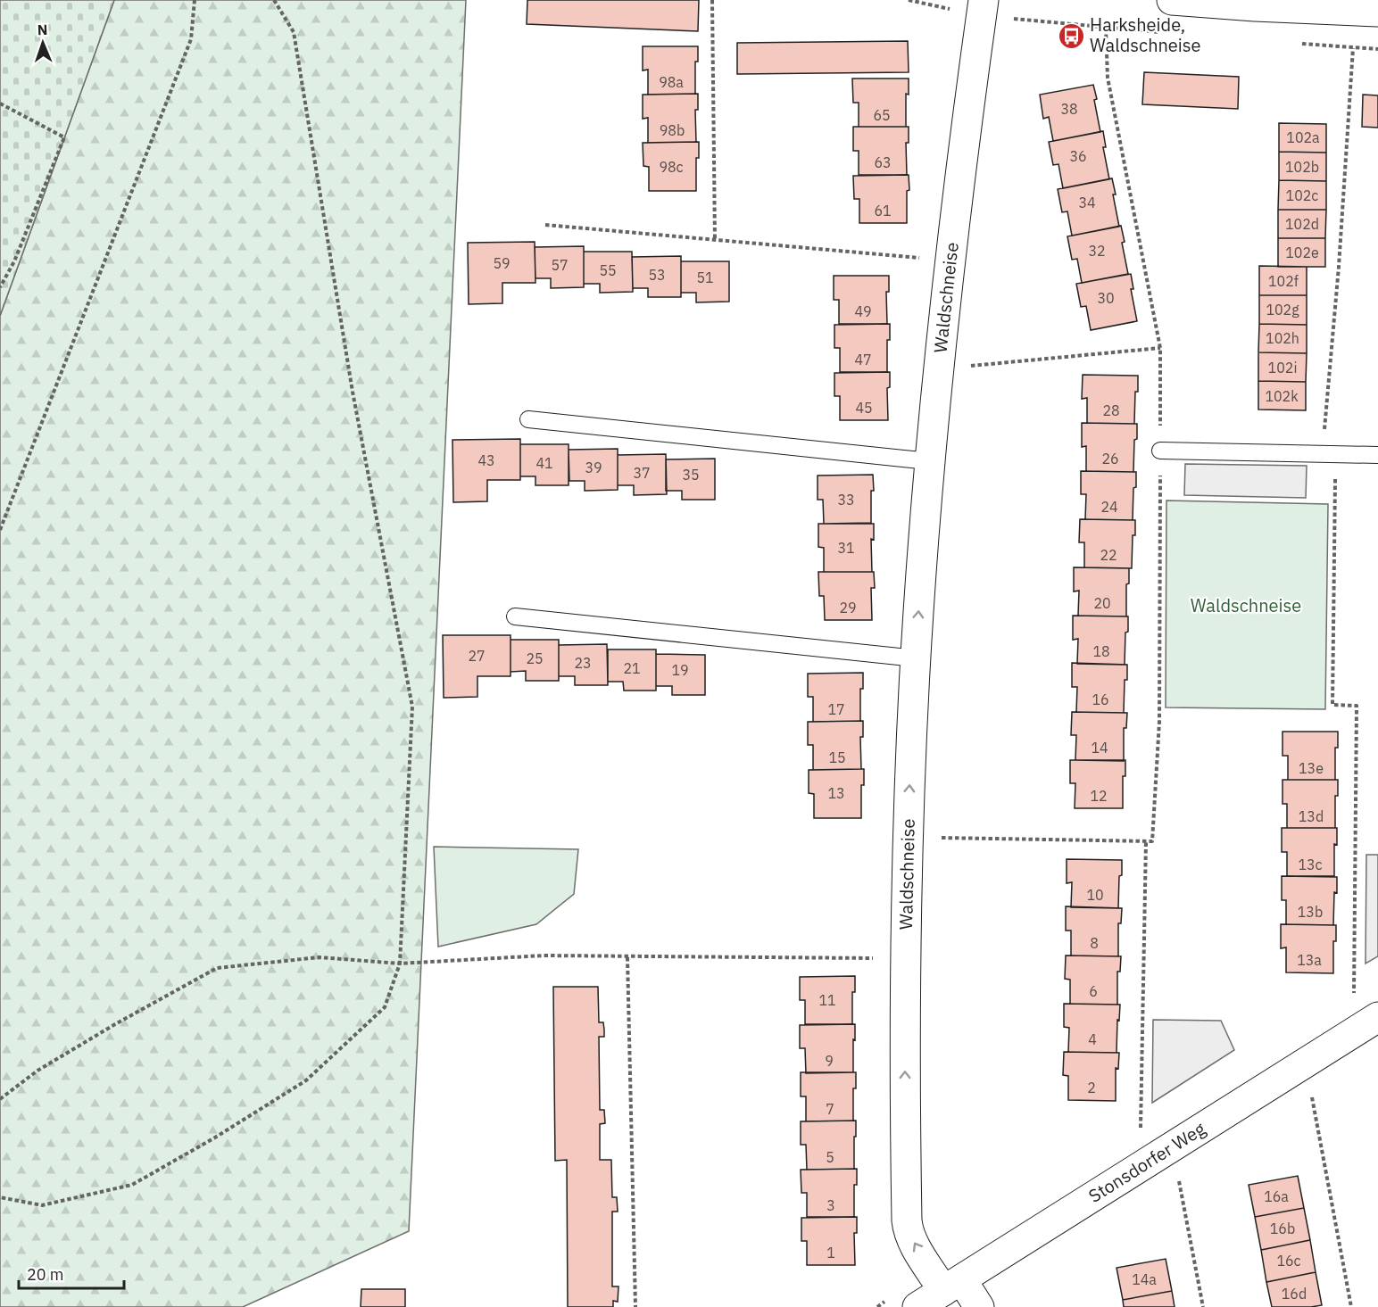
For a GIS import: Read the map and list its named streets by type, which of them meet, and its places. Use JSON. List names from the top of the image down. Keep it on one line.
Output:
{"streets":{"street":["Waldschneise","Stonsdorfer Weg"]},"crossings":[["Waldschneise","Stonsdorfer Weg"]],"one_way":["Waldschneise"],"parks":["Waldschneise"],"places":{"bus stop":["Harksheide, Waldschneise"]},"house_numbers":["98a","38","65","98b","102a","36","63","98c","102b","102c","34","61","102d","32","102e","59","57","55","53","51","102f","30","102g","49","102h","47","102i","102k","45","28","26","43","41","39","37","35","33","24","31","22","20","29","18","27","25","23","21","19","16","17","14","15","13e","13","12","13d","13c","10","13b","8","13a","6","11","4","9","2","7","5","16a","3","16b","1","16c","14a","16d"],"scale_bar":"20 m","north":"top"}
